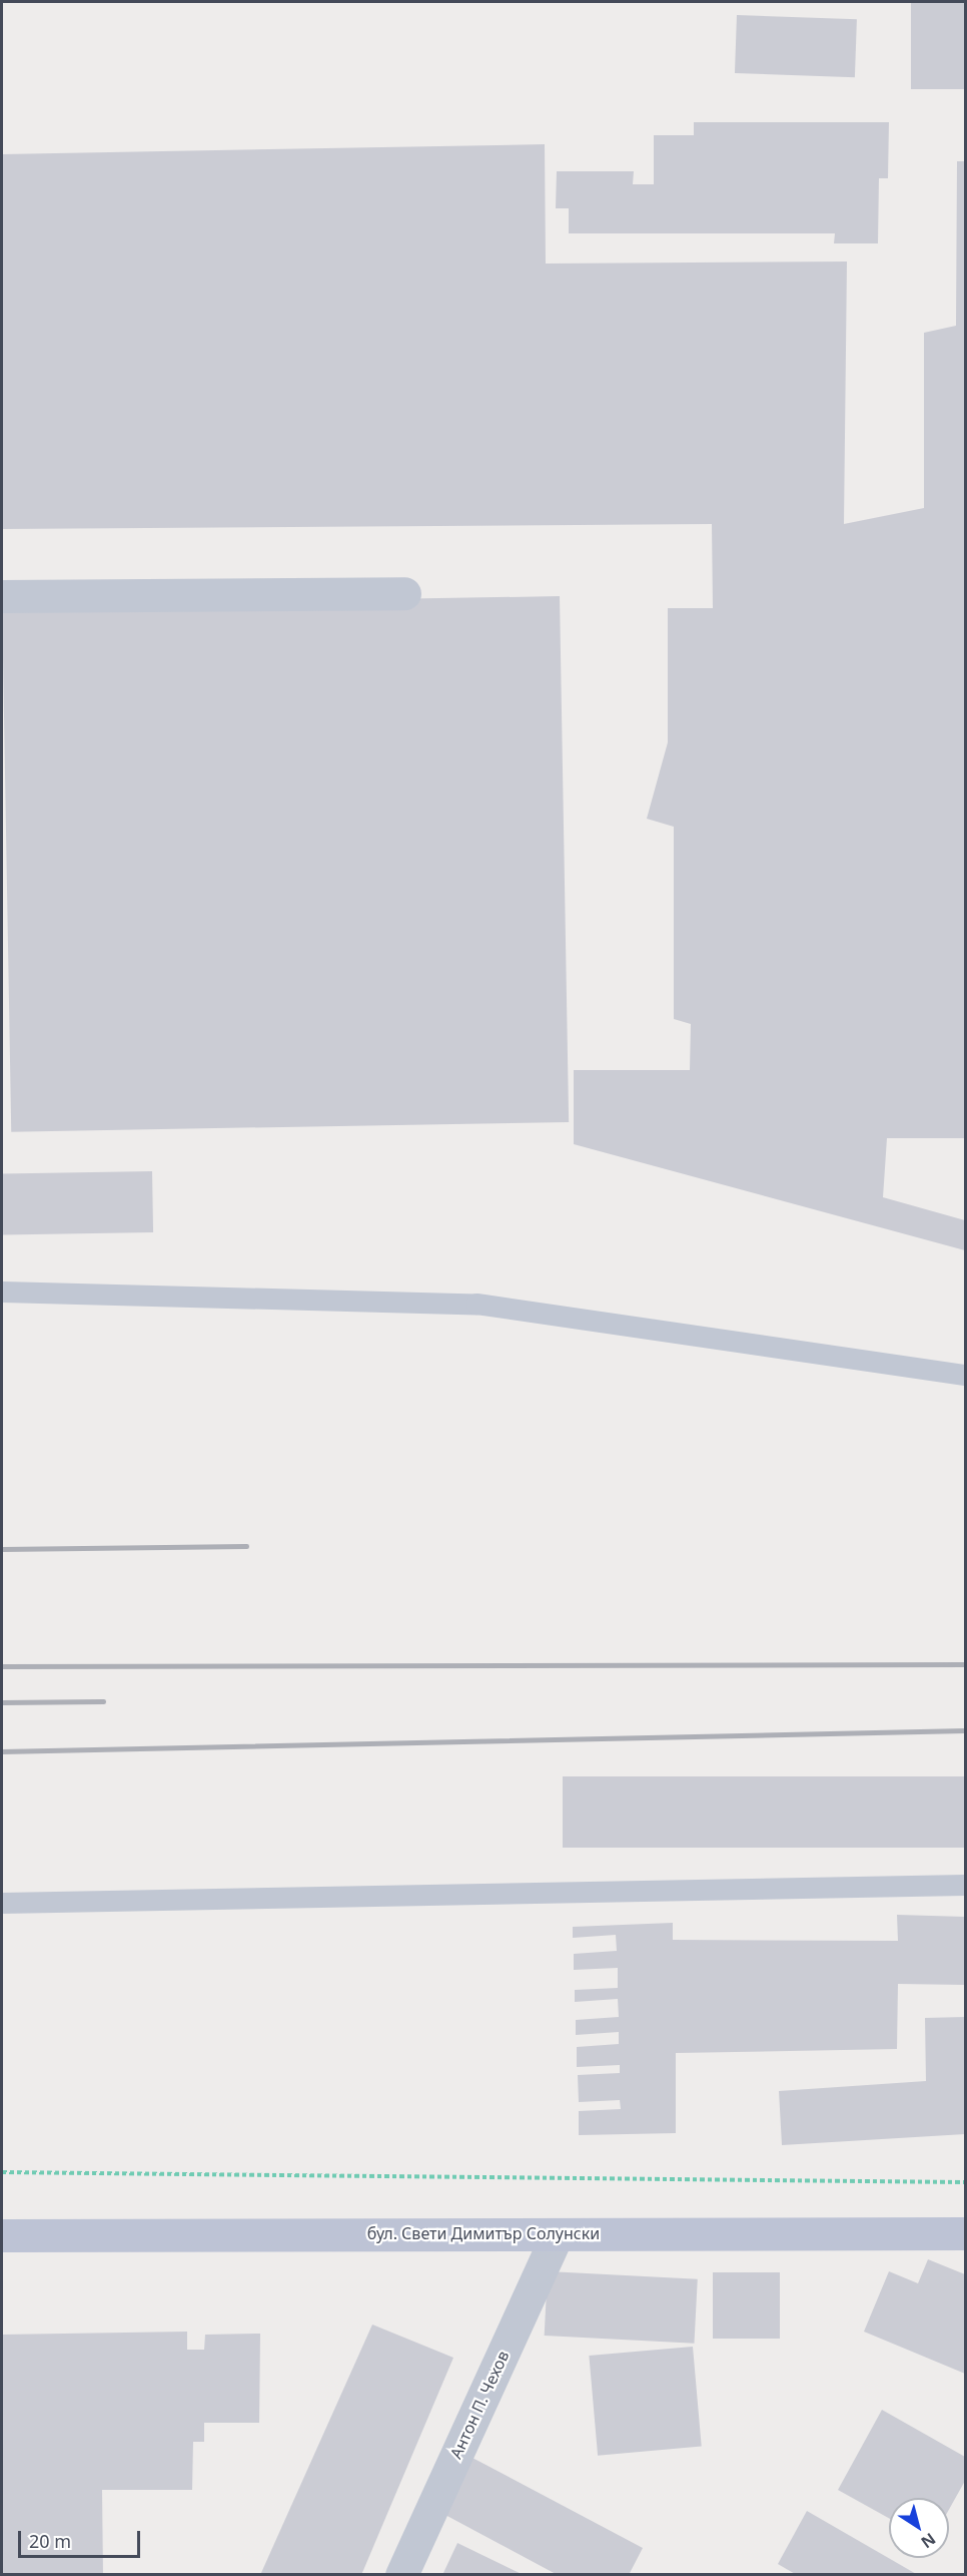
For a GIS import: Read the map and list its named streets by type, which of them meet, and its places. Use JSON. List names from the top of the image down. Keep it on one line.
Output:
{"streets":{"main road":["бул. Свети Димитър Солунски"],"street":["Антон П. Чехов"]},"crossings":[["бул. Свети Димитър Солунски","Антон П. Чехов"]],"scale_bar":"20 m","north":"bottom right"}
